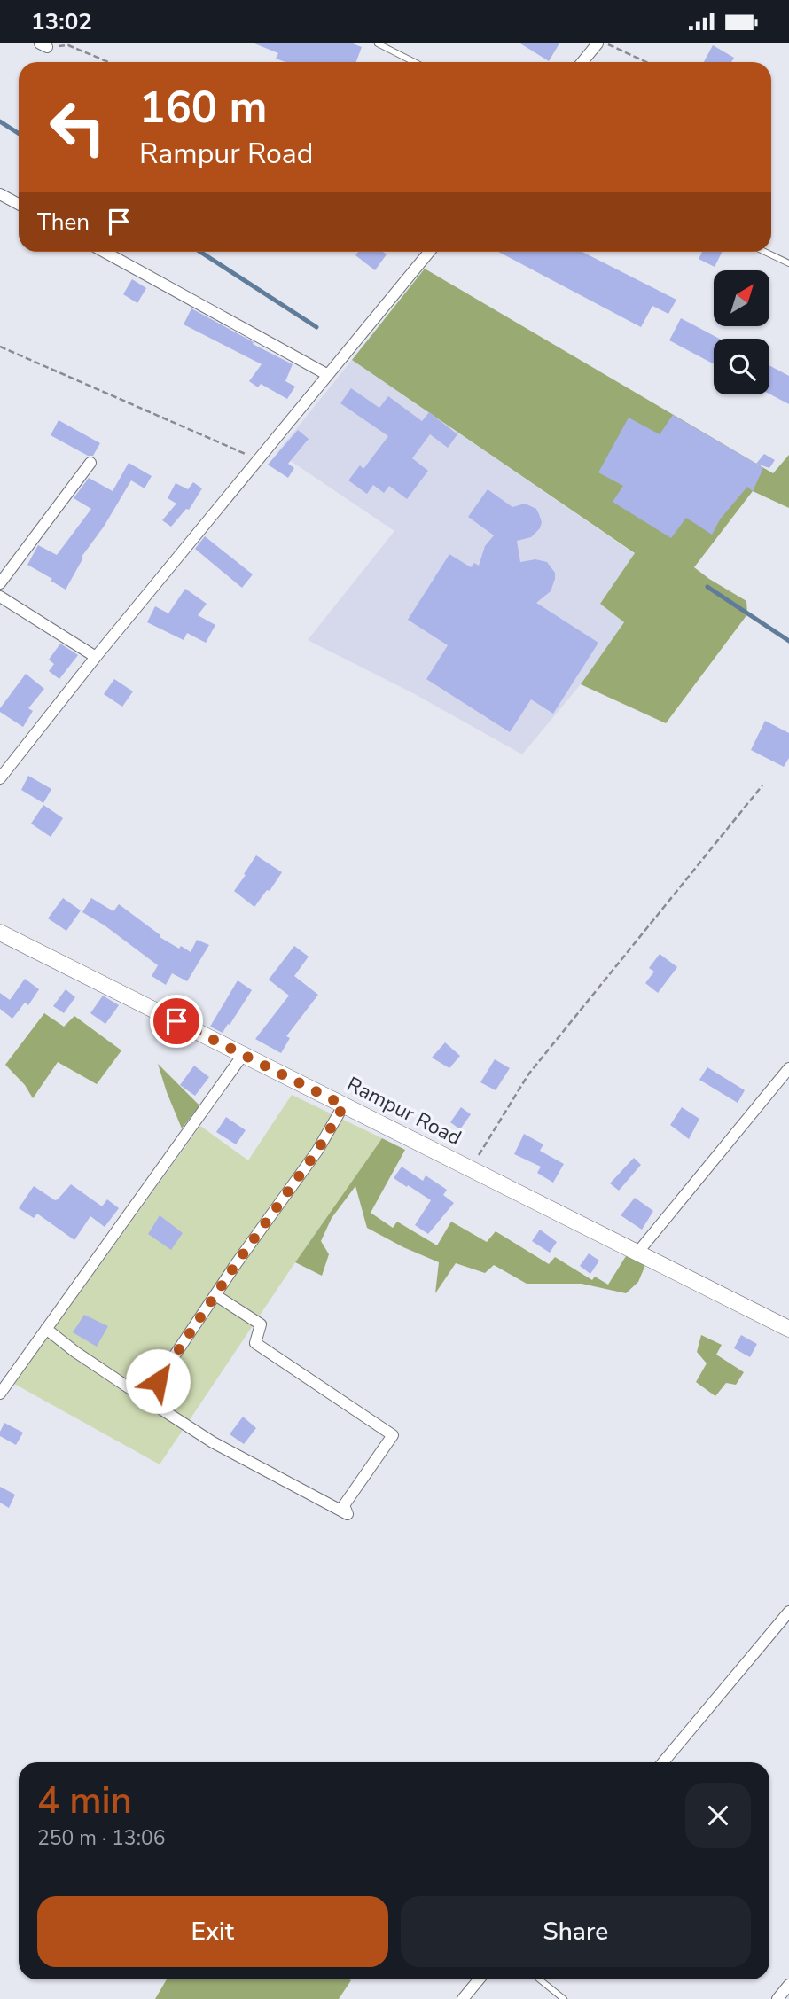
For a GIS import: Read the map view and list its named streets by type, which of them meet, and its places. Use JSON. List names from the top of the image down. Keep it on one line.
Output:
{"streets":{"main road":["Rampur Road"]},"north":"top right","page":{"status":"13:02","turn":["160 m","Rampur Road"],"then":"Then","heading":["4 min","250 m · 13:06"],"buttons":["Exit","Share"]}}
